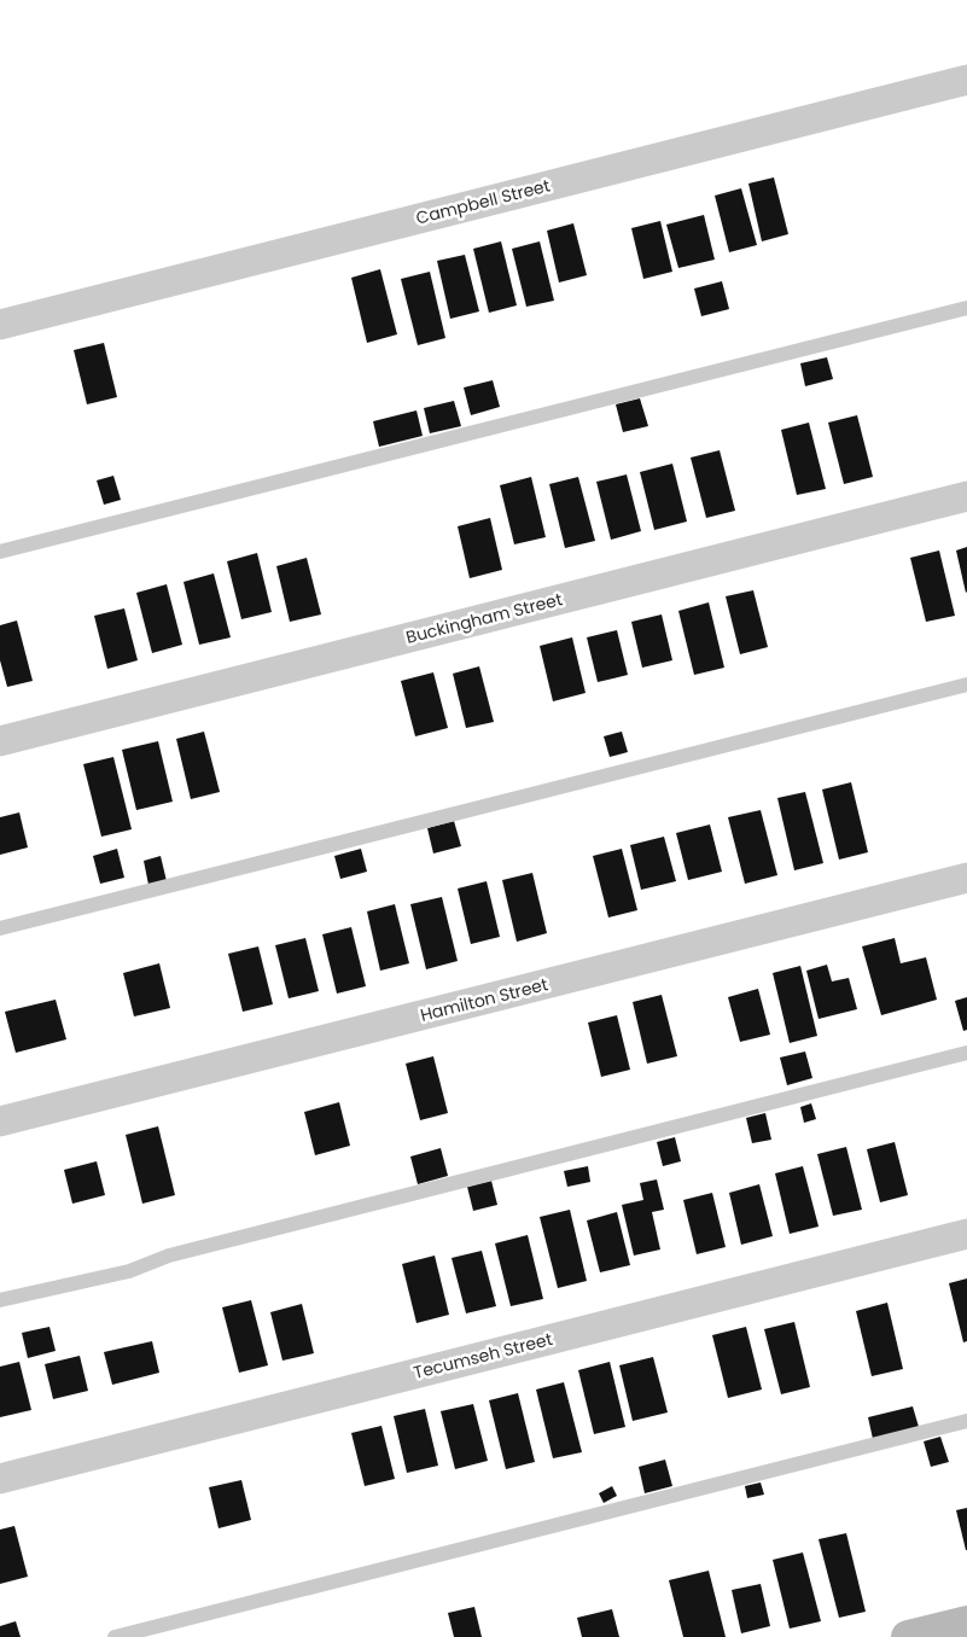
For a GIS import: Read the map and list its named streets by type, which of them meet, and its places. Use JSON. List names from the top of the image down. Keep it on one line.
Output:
{"streets":{"street":["Campbell Street","Buckingham Street","Hamilton Street","Tecumseh Street"]}}
